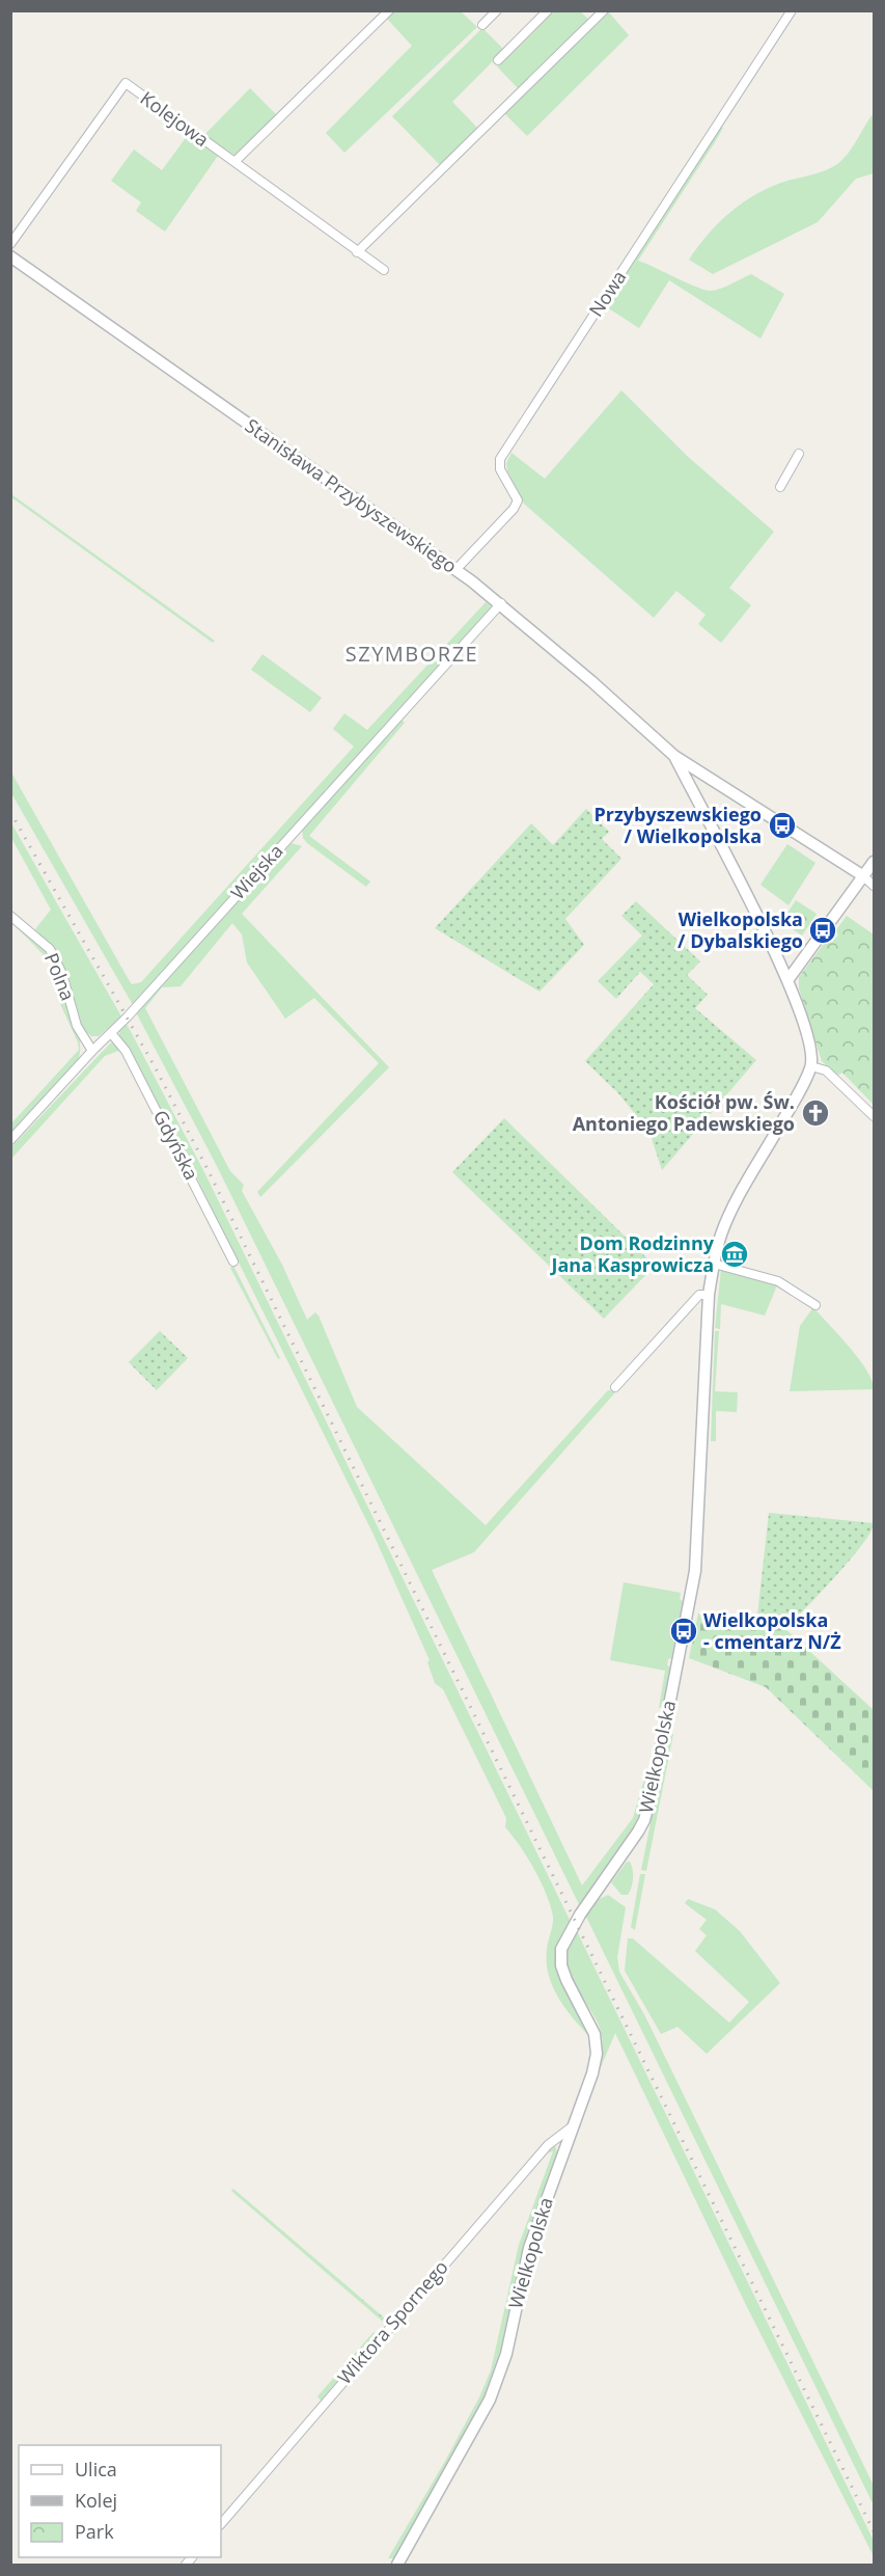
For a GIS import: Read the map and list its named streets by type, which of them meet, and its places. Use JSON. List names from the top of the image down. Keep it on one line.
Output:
{"streets":{"street":["Kolejowa","Nowa","Stanisława Przybyszewskiego","Wiejska","Polna","Gdyńska","Wielkopolska","Wiktora Spornego"]},"crossings":[["Nowa","Stanisława Przybyszewskiego"],["Stanisława Przybyszewskiego","Wiejska"],["Wiejska","Polna"],["Wiejska","Gdyńska"],["Wielkopolska","Wiktora Spornego"]],"districts":["SZYMBORZE"],"places":{"bus stop":["Przybyszewskiego / Wielkopolska","Wielkopolska / Dybalskiego","Wielkopolska - cmentarz N/Ż"],"church":["Kościół pw. Św. Antoniego Padewskiego"],"museum":["Dom Rodzinny Jana Kasprowicza"]},"legend":["Ulica","Kolej","Park"]}
